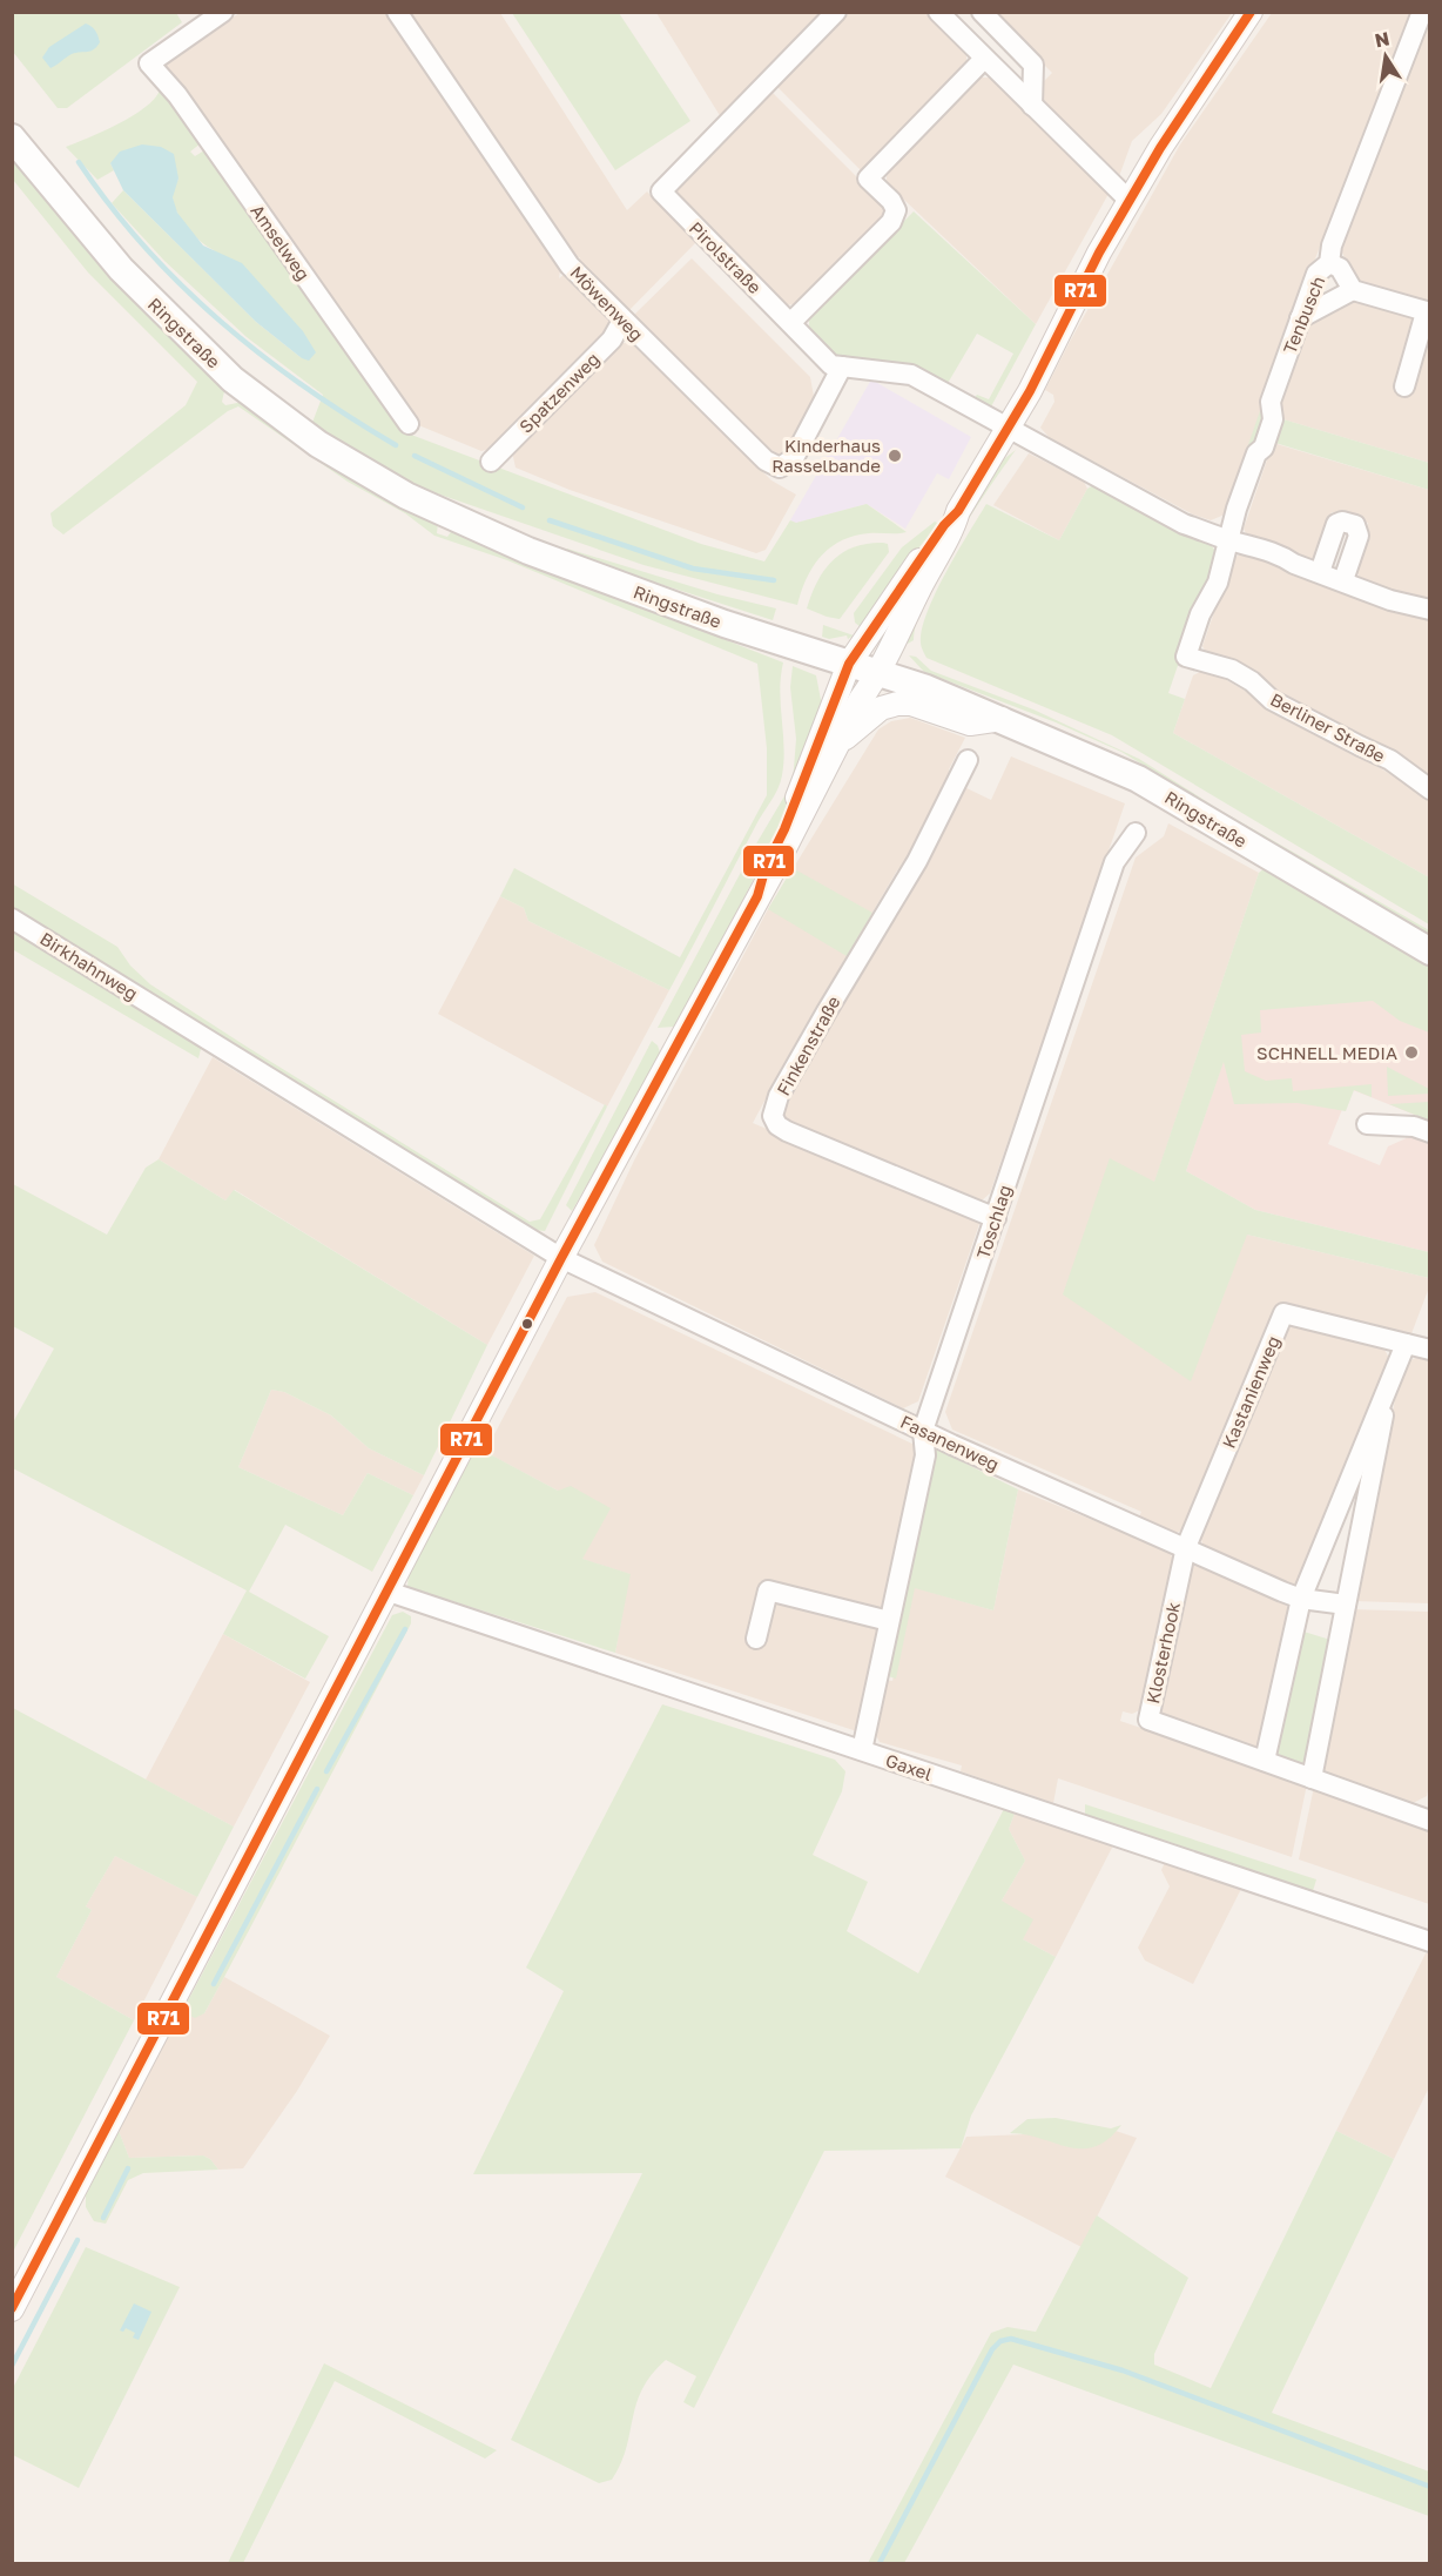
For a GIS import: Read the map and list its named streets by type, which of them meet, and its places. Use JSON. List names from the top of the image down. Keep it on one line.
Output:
{"streets":{"main road":["Ringstraße"],"street":["Amselweg","Pirolstraße","Möwenweg","Tenbusch","Spatzenweg","Berliner Straße","Birkhahnweg","Finkenstraße","Toschlag","Kastanienweg","Fasanenweg","Klosterhook","Gaxel"]},"crossings":[["Pirolstraße","Möwenweg"],["Möwenweg","Spatzenweg"],["Tenbusch","Berliner Straße"],["Birkhahnweg","Fasanenweg"],["Finkenstraße","Toschlag"],["Toschlag","Fasanenweg"],["Toschlag","Gaxel"],["Kastanienweg","Fasanenweg"],["Kastanienweg","Klosterhook"],["Fasanenweg","Klosterhook"]],"places":["Kinderhaus Rasselbande","SCHNELL MEDIA"],"lines":["transit line R71"],"north":"top"}
